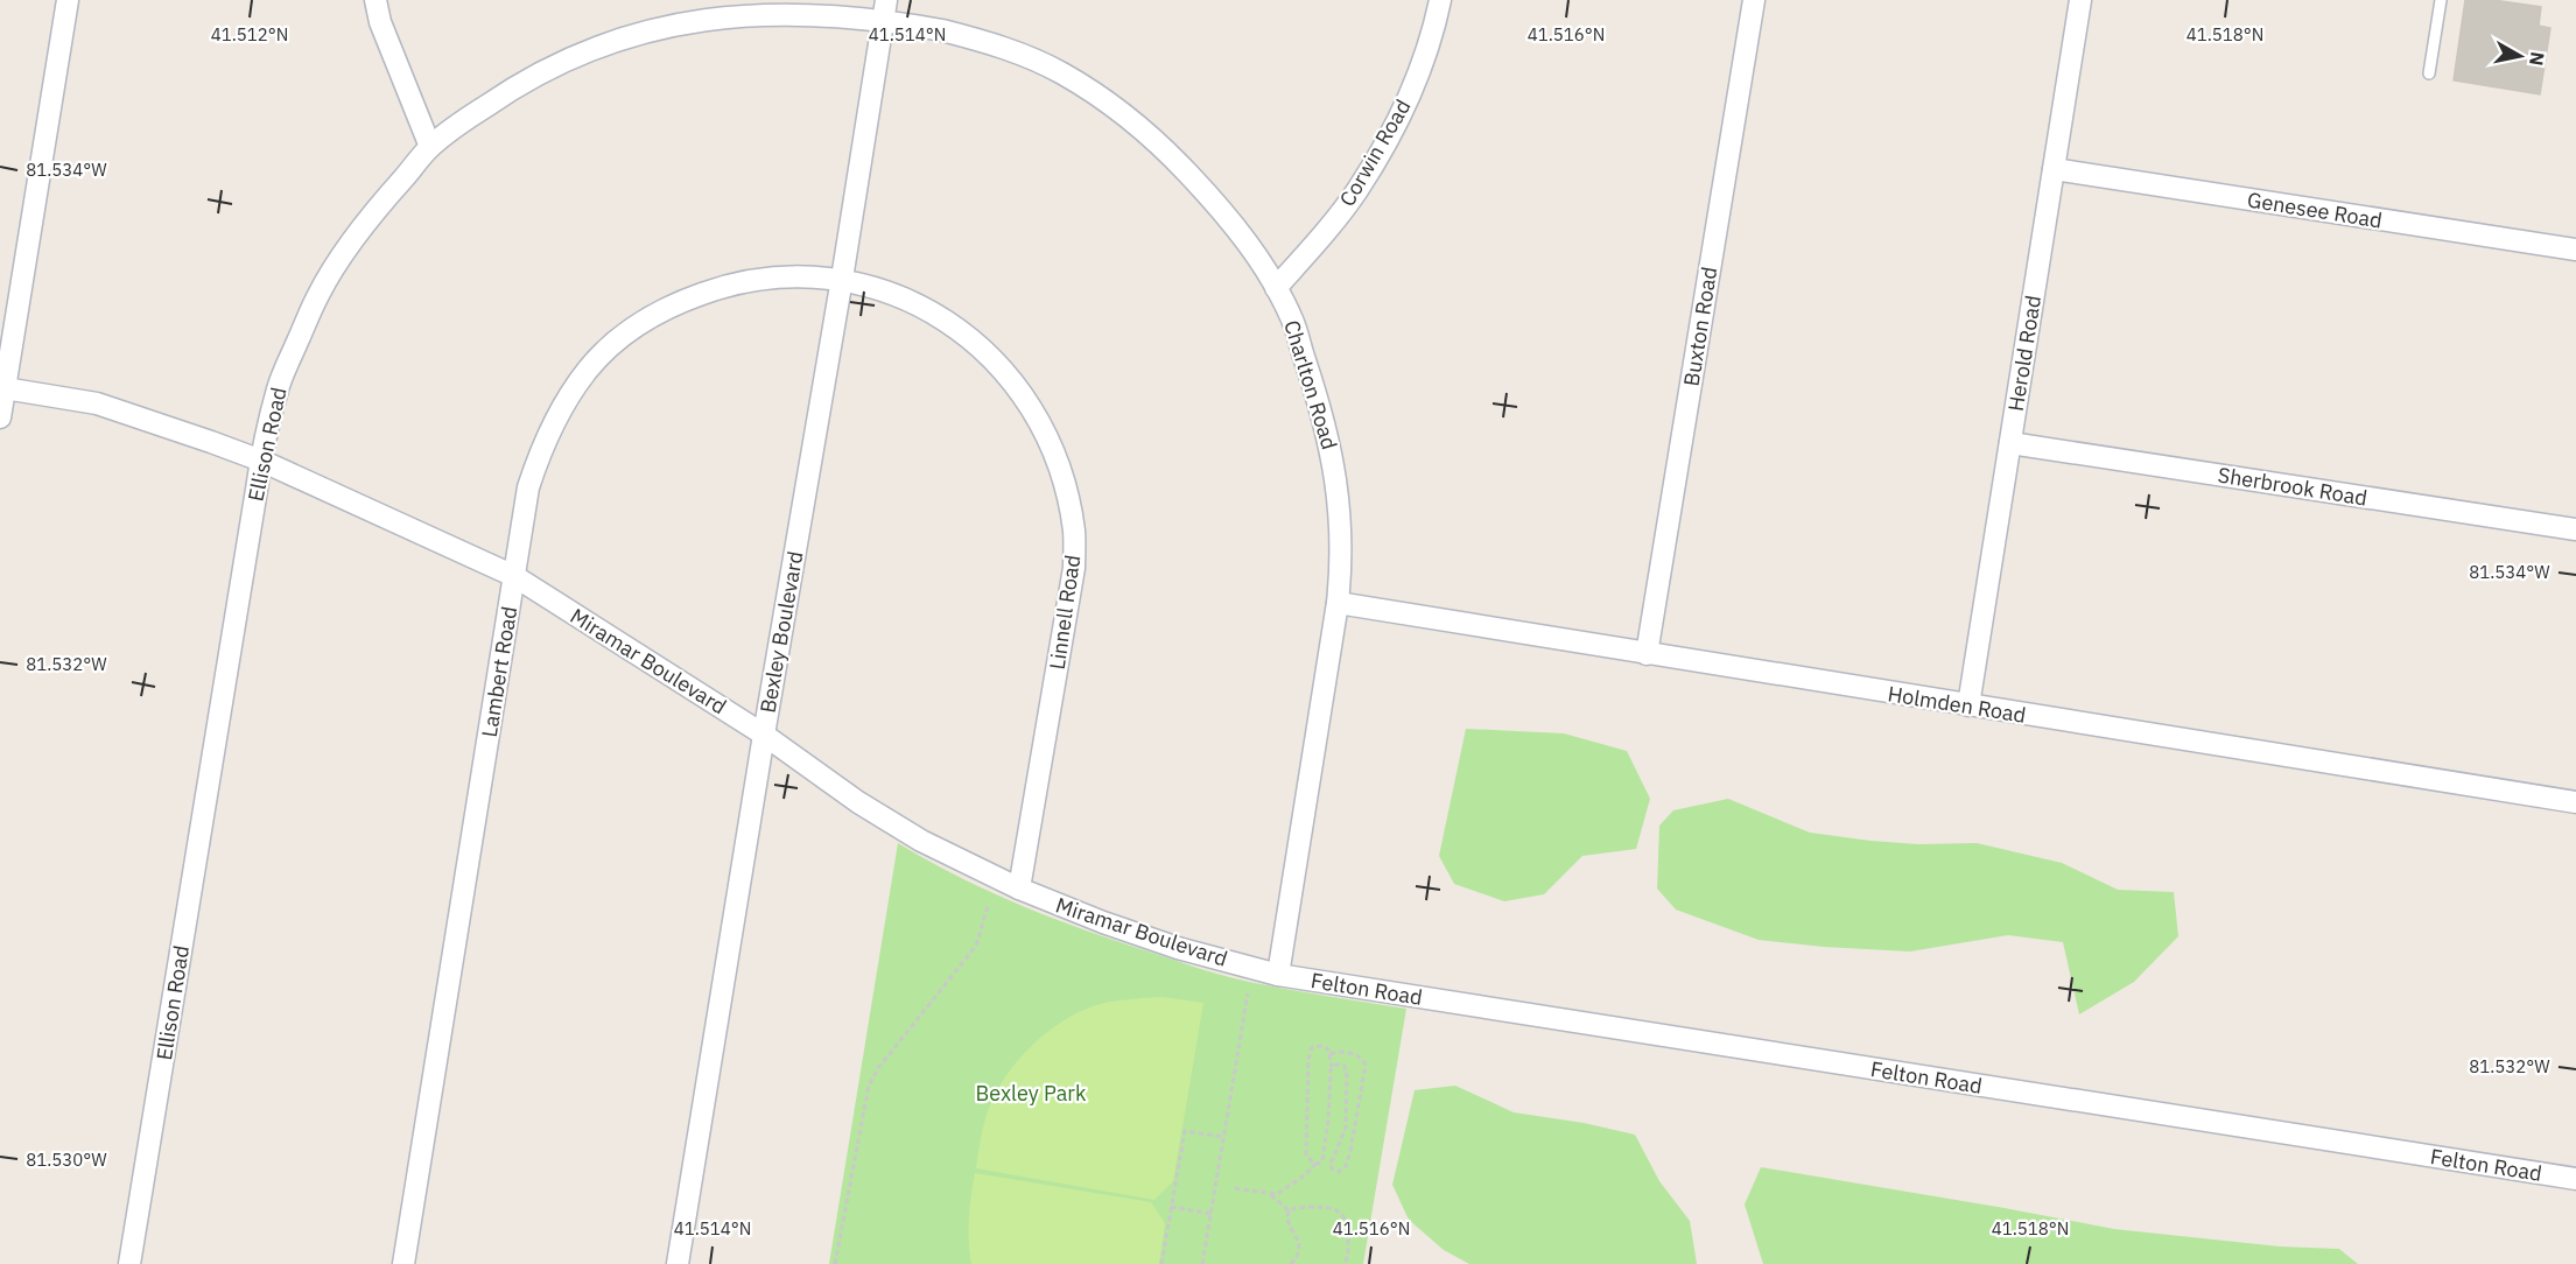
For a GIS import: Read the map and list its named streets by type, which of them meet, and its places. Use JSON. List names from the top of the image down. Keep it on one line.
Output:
{"streets":{"street":["Corwin Road","Genesee Road","Buxton Road","Herold Road","Charlton Road","Ellison Road","Sherbrook Road","Linnell Road","Bexley Boulevard","Miramar Boulevard","Lambert Road","Holmden Road","Felton Road"]},"crossings":[["Corwin Road","Charlton Road"],["Genesee Road","Herold Road"],["Buxton Road","Holmden Road"],["Herold Road","Sherbrook Road"],["Herold Road","Holmden Road"],["Charlton Road","Ellison Road"],["Charlton Road","Bexley Boulevard"],["Charlton Road","Miramar Boulevard"],["Charlton Road","Holmden Road"],["Charlton Road","Felton Road"],["Ellison Road","Bexley Boulevard"],["Ellison Road","Miramar Boulevard"],["Linnell Road","Bexley Boulevard"],["Linnell Road","Miramar Boulevard"],["Linnell Road","Lambert Road"],["Bexley Boulevard","Miramar Boulevard"],["Bexley Boulevard","Lambert Road"],["Miramar Boulevard","Lambert Road"],["Miramar Boulevard","Felton Road"]],"parks":["Bexley Park"],"north":"right","coordinates":["41.512°N","41.514°N","41.516°N","41.518°N","81.534°W","81.532°W","81.530°W"]}
